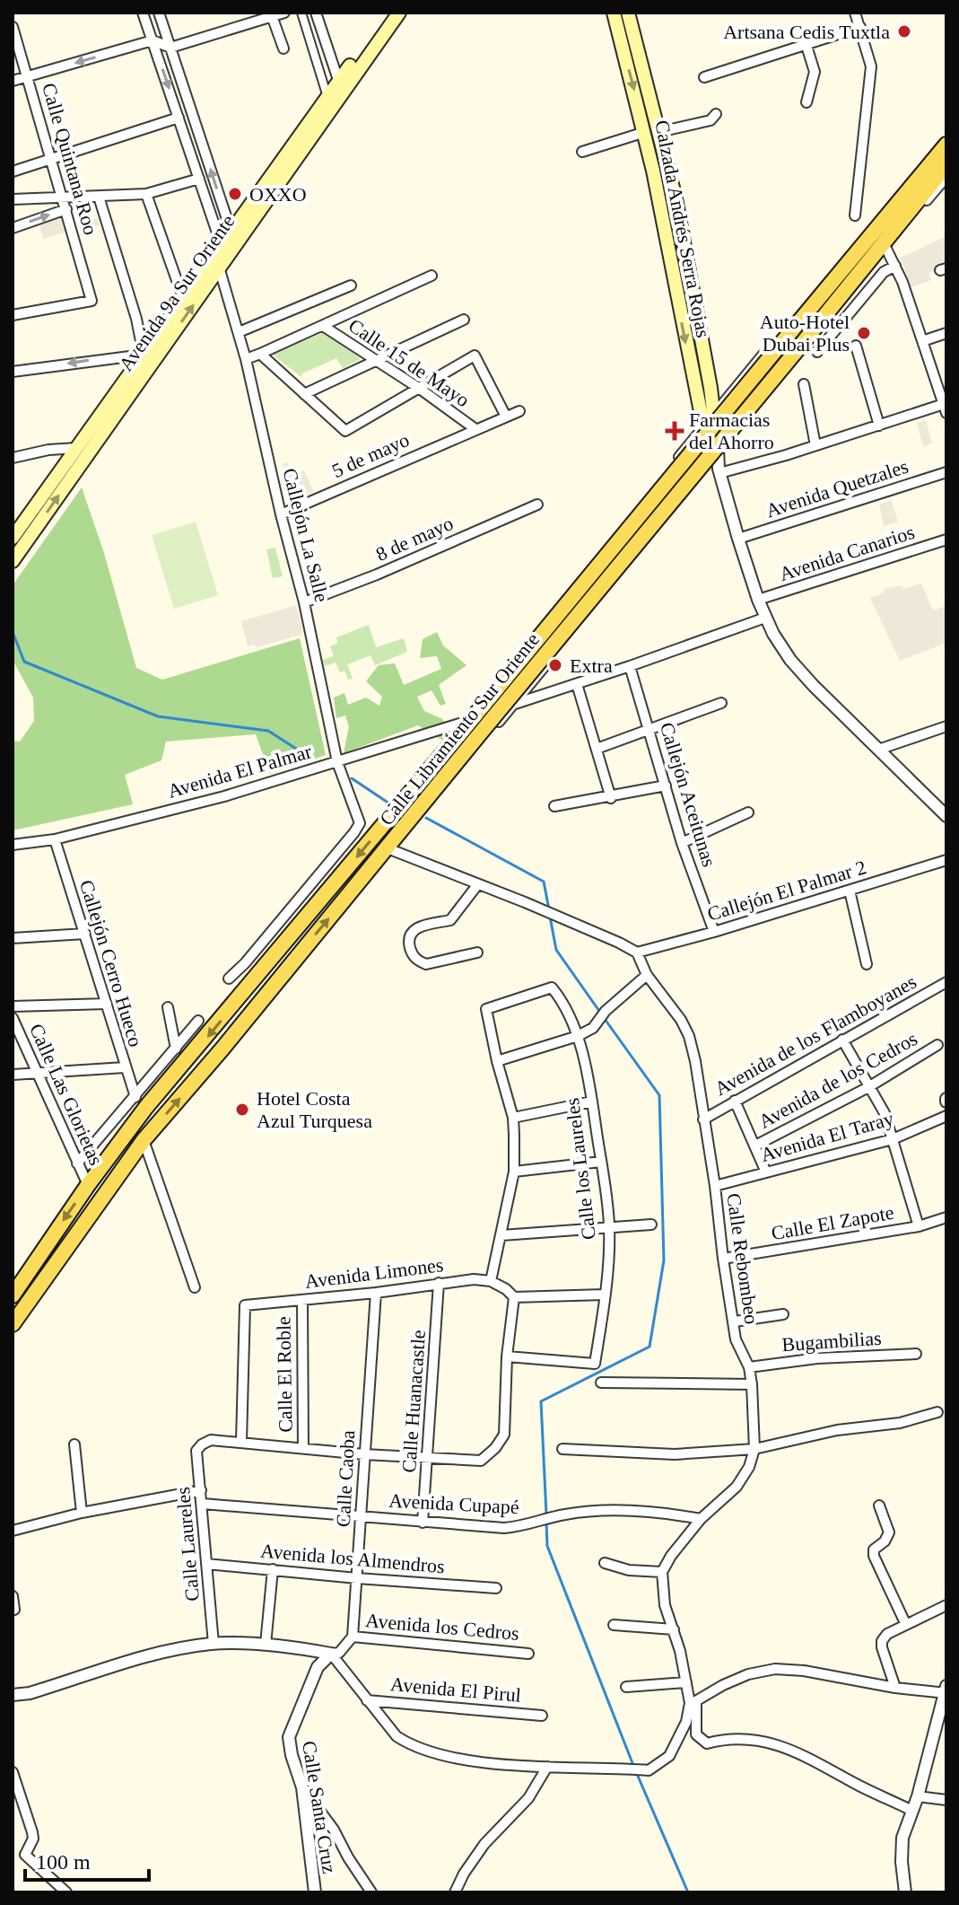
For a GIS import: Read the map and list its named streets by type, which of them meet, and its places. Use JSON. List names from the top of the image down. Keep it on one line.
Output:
{"streets":{"main road":["Calzada Andrés Serra Rojas","Avenida 9a Sur Oriente","Calle Libramiento Sur Oriente"],"street":["Calle Quintana Roo","Calle 15 de Mayo","5 de mayo","Avenida Quetzales","Callejón La Salle","8 de mayo","Avenida Canarios","Avenida El Palmar","Callejón Aceitunas","Callejón El Palmar 2","Callejón Cerro Hueco","Avenida de los Flamboyanes","Avenida de los Cedros","Calle Las Glorietas","Avenida El Taray","Calle los Laureles","Calle El Zapote","Calle Rebombeo","Avenida Limones","Bugambilias","Calle El Roble","Calle Huanacastle","Calle Caoba","Avenida Cupapé","Calle Laureles","Avenida los Almendros","Avenida los Cedros","Avenida El Pirul","Calle Santa Cruz"]},"crossings":[["Avenida 9a Sur Oriente","Callejón La Salle"],["Calle 15 de Mayo","5 de mayo"],["5 de mayo","Callejón La Salle"],["Callejón La Salle","8 de mayo"],["Callejón La Salle","Avenida El Palmar"],["Calle Libramiento Sur Oriente","Avenida El Palmar"],["Calle Libramiento Sur Oriente","Calle Las Glorietas"],["Avenida El Palmar","Callejón Cerro Hueco"],["Callejón Aceitunas","Callejón El Palmar 2"],["Callejón El Palmar 2","Calle Rebombeo"],["Avenida de los Flamboyanes","Calle Rebombeo"],["Avenida El Taray","Calle Rebombeo"],["Calle El Zapote","Calle Rebombeo"],["Calle Rebombeo","Bugambilias"],["Calle Rebombeo","Avenida Cupapé"],["Avenida Limones","Calle El Roble"],["Avenida Limones","Calle Huanacastle"],["Avenida Limones","Calle Caoba"],["Avenida Limones","Calle Laureles"],["Calle Huanacastle","Avenida Cupapé"],["Calle Caoba","Avenida Cupapé"],["Calle Caoba","Avenida los Almendros"],["Calle Caoba","Avenida los Cedros"],["Avenida Cupapé","Calle Laureles"],["Calle Laureles","Avenida los Almendros"]],"places":{"other":["Artsana Cedis Tuxtla","OXXO","Auto-Hotel Dubai Plus","Extra","Hotel Costa Azul Turquesa"],"health":["Farmacias del Ahorro"]},"scale_bar":"100 m"}
